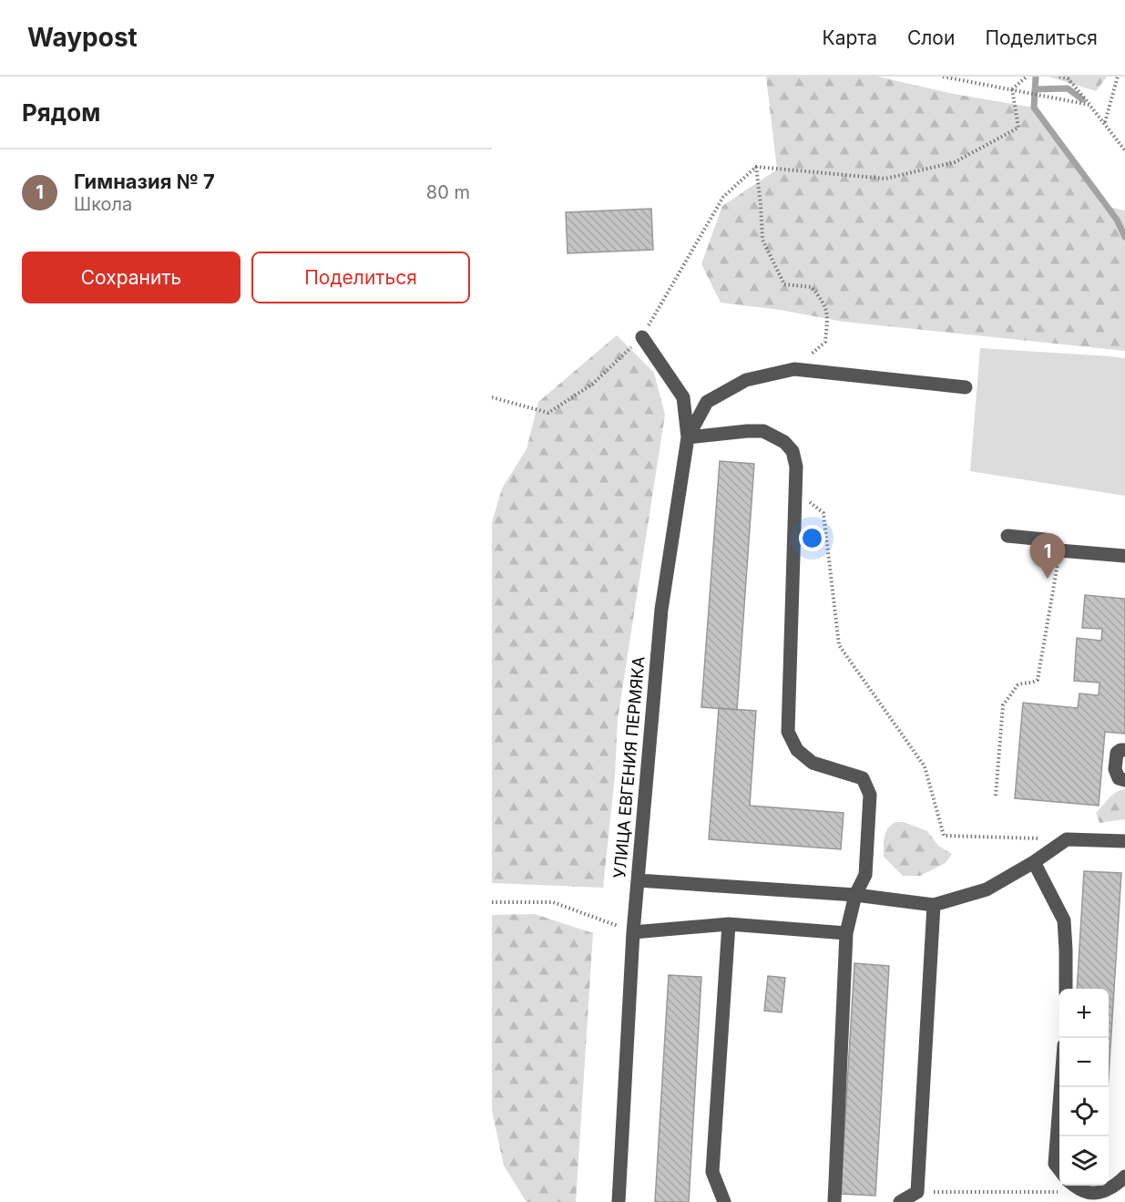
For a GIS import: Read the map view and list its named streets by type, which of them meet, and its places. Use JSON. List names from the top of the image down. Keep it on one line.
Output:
{"streets":{"street":["УЛИЦА ЕВГЕНИЯ ПЕРМЯКА"]},"page":{"header":"Waypost","nav":["Карта","Слои","Поделиться"],"heading":"Рядом","list":[{"mark":"1","name":"Гимназия № 7","note":"Школа","value":"80 m"}],"buttons":["Сохранить","Поделиться"],"pins":"1","map_buttons":["+","−"]}}
